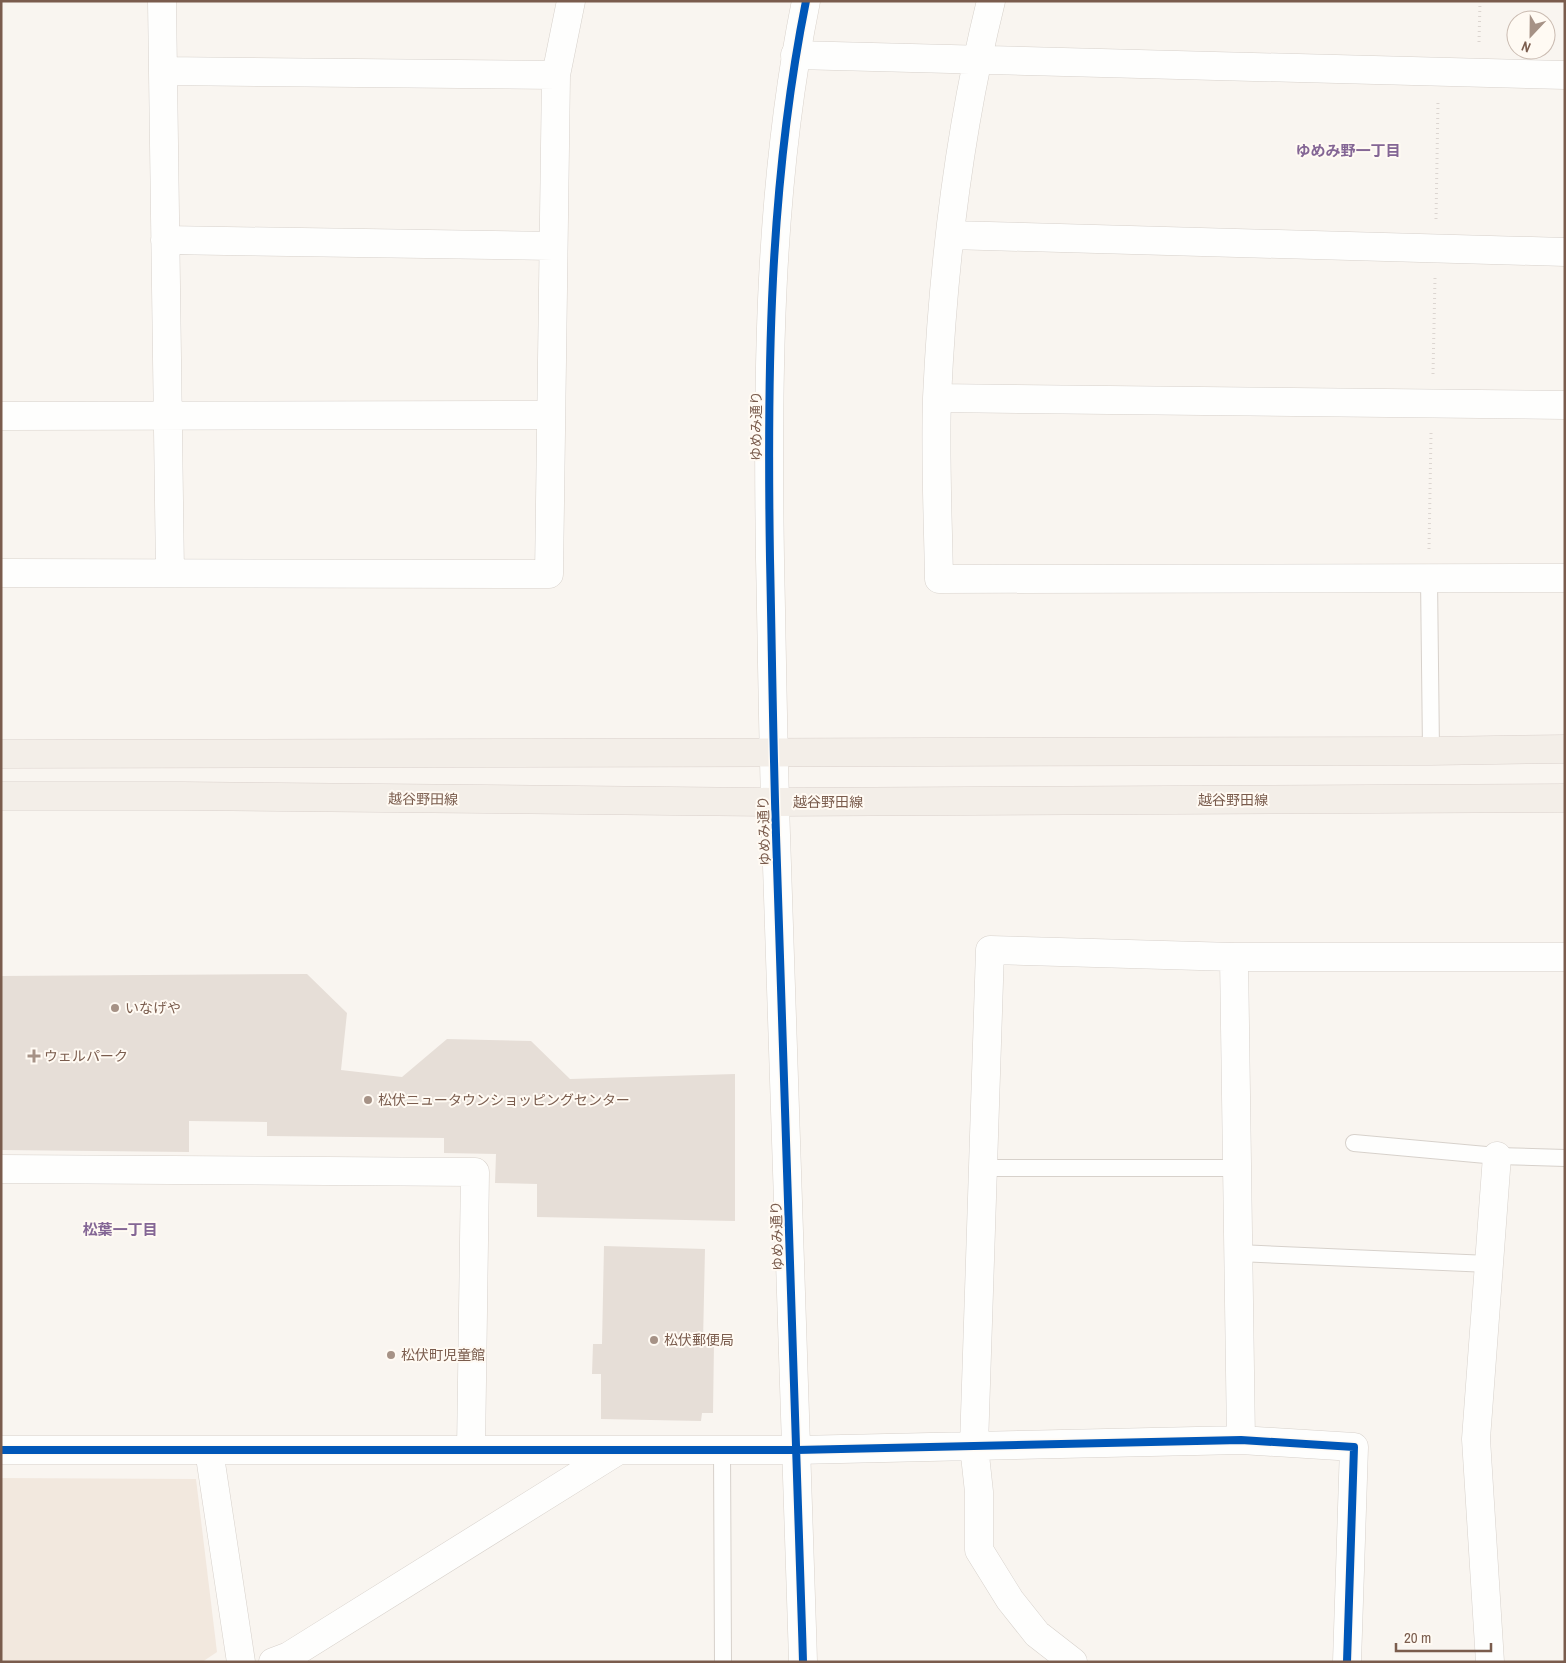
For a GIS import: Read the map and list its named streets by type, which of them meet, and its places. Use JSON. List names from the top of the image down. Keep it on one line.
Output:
{"streets":{"main road":["越谷野田線"],"street":["ゆめみ通り"]},"crossings":[["ゆめみ通り","越谷野田線"]],"districts":["ゆめみ野一丁目","松葉一丁目"],"places":{"other":["いなげや","松伏ニュータウンショッピングセンター","松伏郵便局","松伏町児童館"],"health":["ウェルパーク"]},"scale_bar":"20 m","north":"bottom"}
